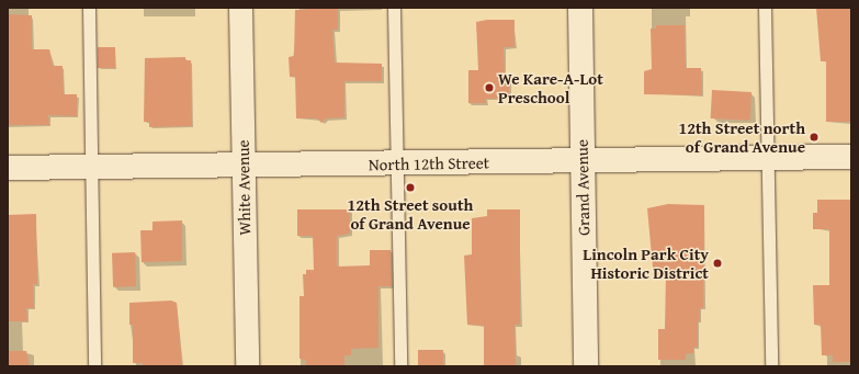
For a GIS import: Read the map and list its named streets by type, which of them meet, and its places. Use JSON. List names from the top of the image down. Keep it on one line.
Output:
{"streets":{"main road":["North 12th Street","Grand Avenue"],"street":["White Avenue"]},"crossings":[["North 12th Street","White Avenue"],["North 12th Street","Grand Avenue"]],"places":["We Kare-A-Lot Preschool","12th Street north of Grand Avenue","12th Street south of Grand Avenue","Lincoln Park City Historic District"]}
